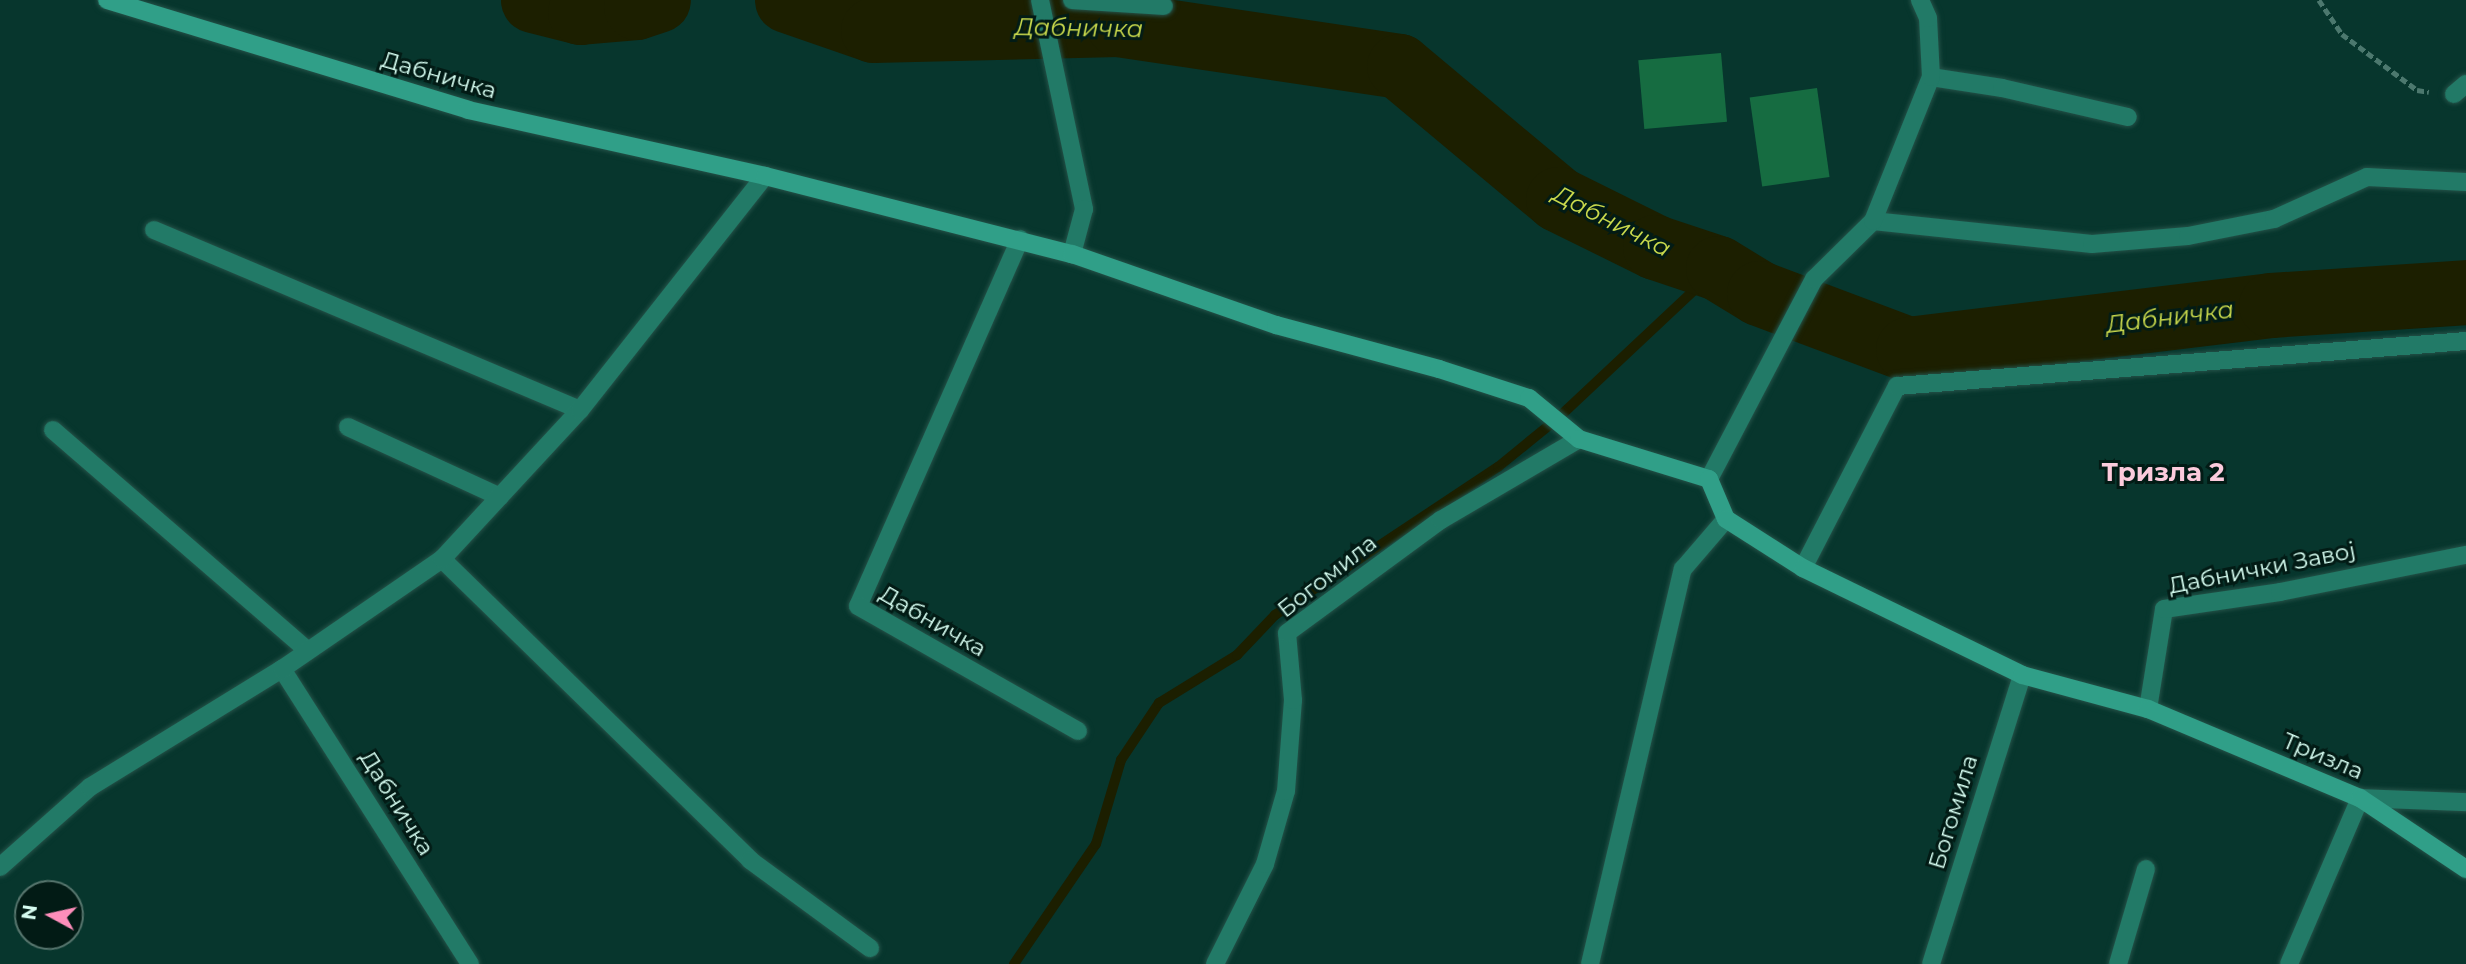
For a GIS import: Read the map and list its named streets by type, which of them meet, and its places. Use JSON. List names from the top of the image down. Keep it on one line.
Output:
{"streets":{"street":["Дабничка","Дабнички Завој","Богомила","Тризла"]},"crossings":[["Дабничка","Богомила"],["Дабнички Завој","Тризла"]],"districts":["Тризла 2"],"water":["Дабничка"],"north":"left"}
